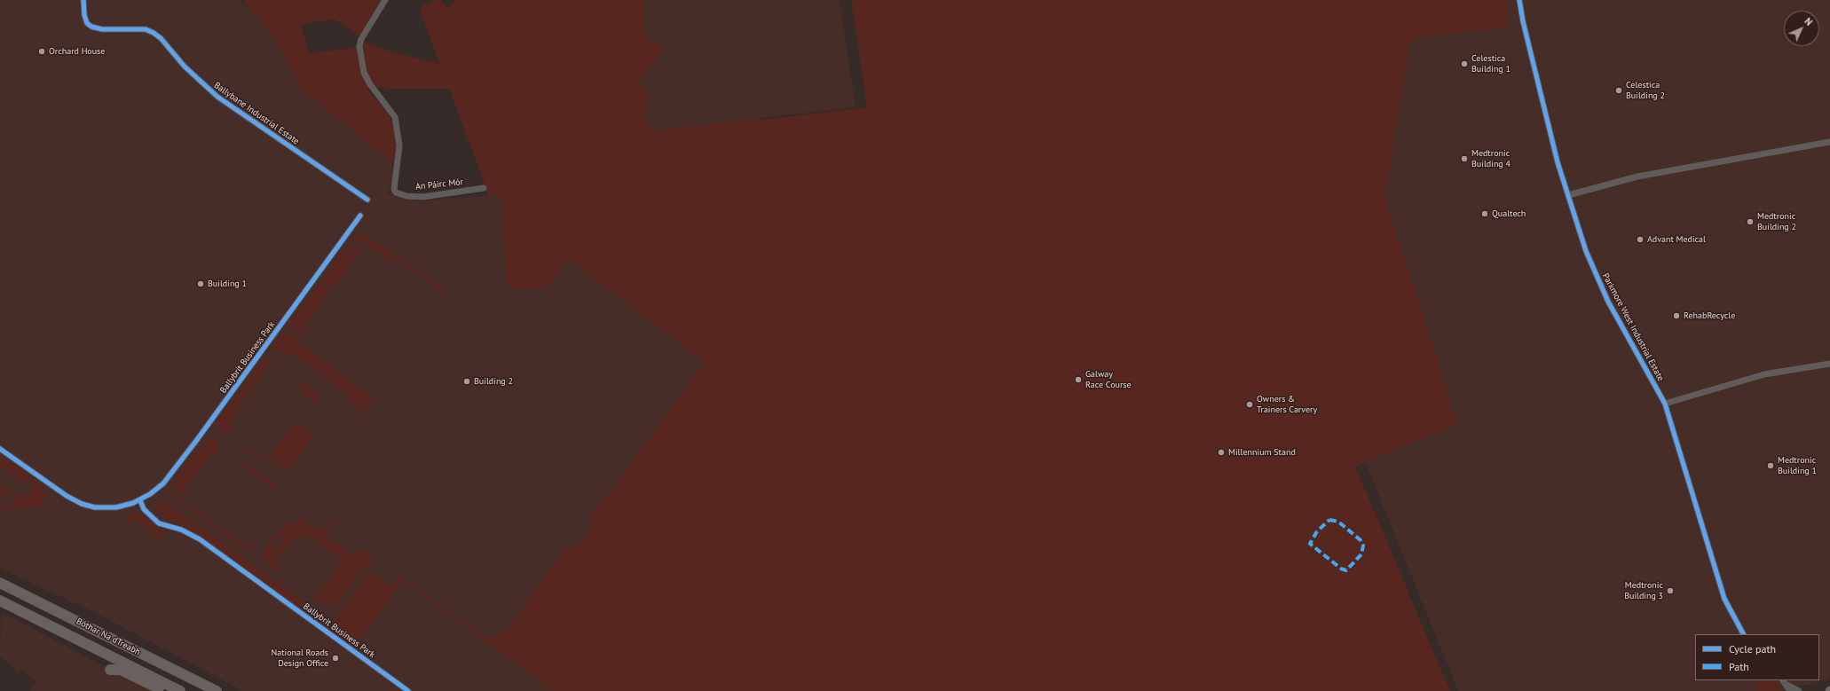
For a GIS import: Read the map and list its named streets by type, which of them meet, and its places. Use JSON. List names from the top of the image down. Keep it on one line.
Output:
{"streets":{"highway":["Bóthar Na dTreabh"],"street":["Ballybane Industrial Estate","An Páirc Mór","Parkmore West Industrial Estate","Ballybrit Business Park"]},"places":["Orchard House","Celestica Building 1","Celestica Building 2","Medtronic Building 4","Qualtech","Medtronic Building 2","Advant Medical","Building 1","RehabRecycle","Galway Race Course","Building 2","Owners & Trainers Carvery","Millennium Stand","Medtronic Building 1","Medtronic Building 3","National Roads Design Office"],"legend":["Cycle path","Path"],"north":"top right"}
